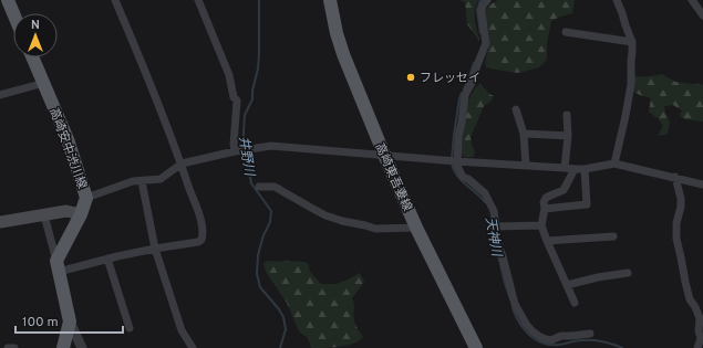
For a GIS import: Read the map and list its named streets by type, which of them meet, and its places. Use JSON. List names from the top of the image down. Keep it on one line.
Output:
{"streets":{"main road":["高崎安中渋川線","高崎東吾妻線"]},"water":["井野川","天神川"],"places":["フレッセイ"],"scale_bar":"100 m","north":"top"}
